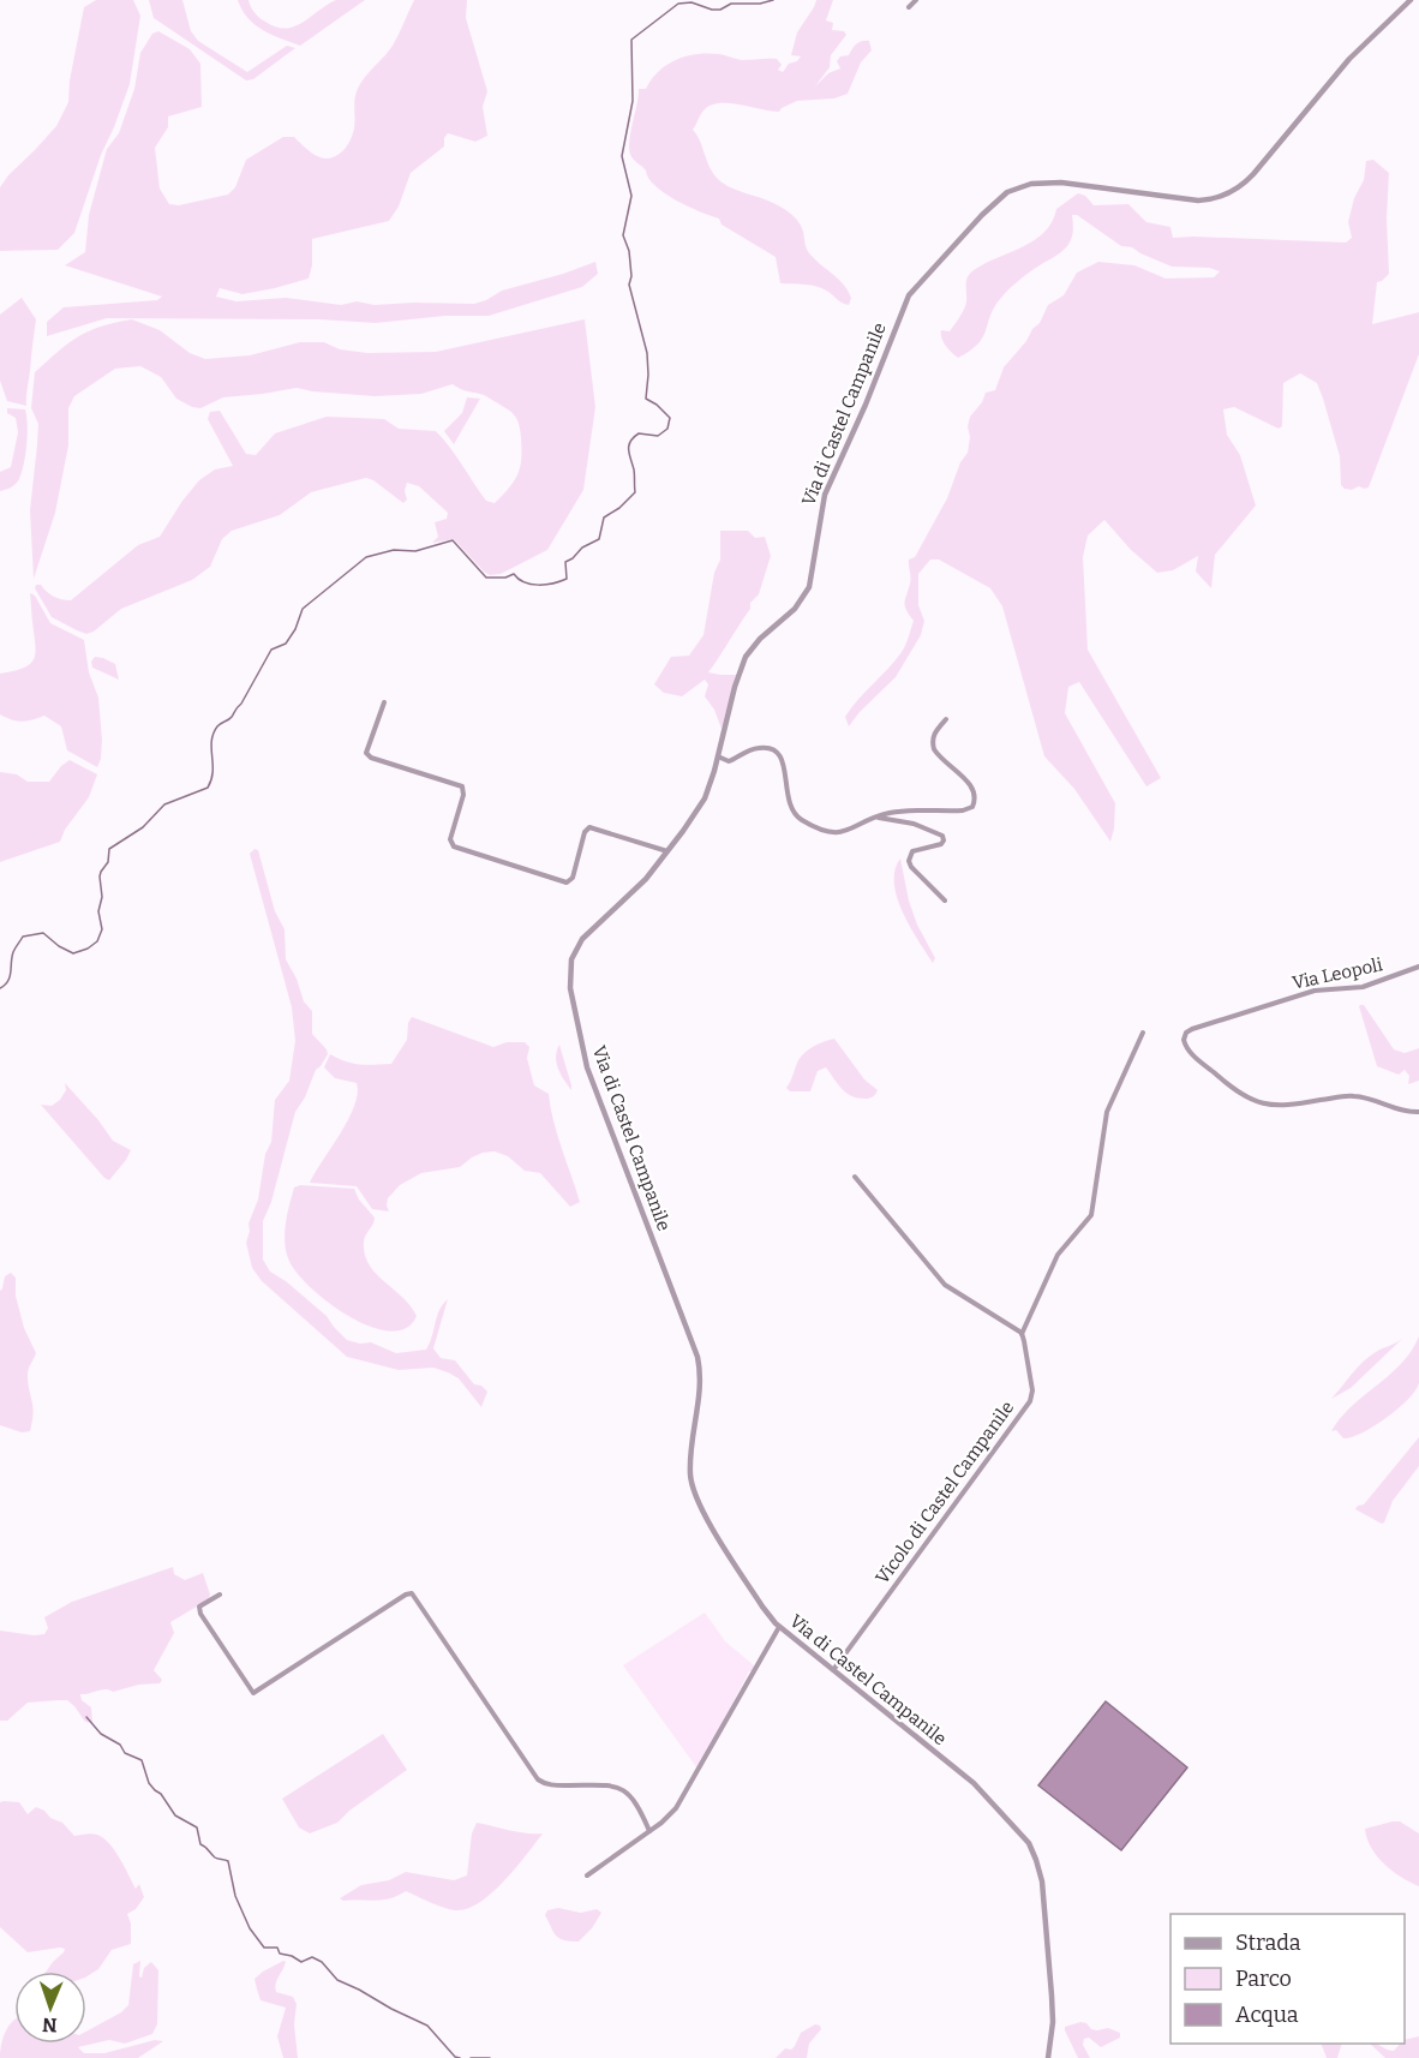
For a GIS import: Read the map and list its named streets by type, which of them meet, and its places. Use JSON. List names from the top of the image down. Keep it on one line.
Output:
{"streets":{"street":["Via di Castel Campanile","Via Leopoli","Vicolo di Castel Campanile"]},"crossings":[["Via di Castel Campanile","Vicolo di Castel Campanile"]],"legend":["Strada","Parco","Acqua"],"north":"bottom"}
